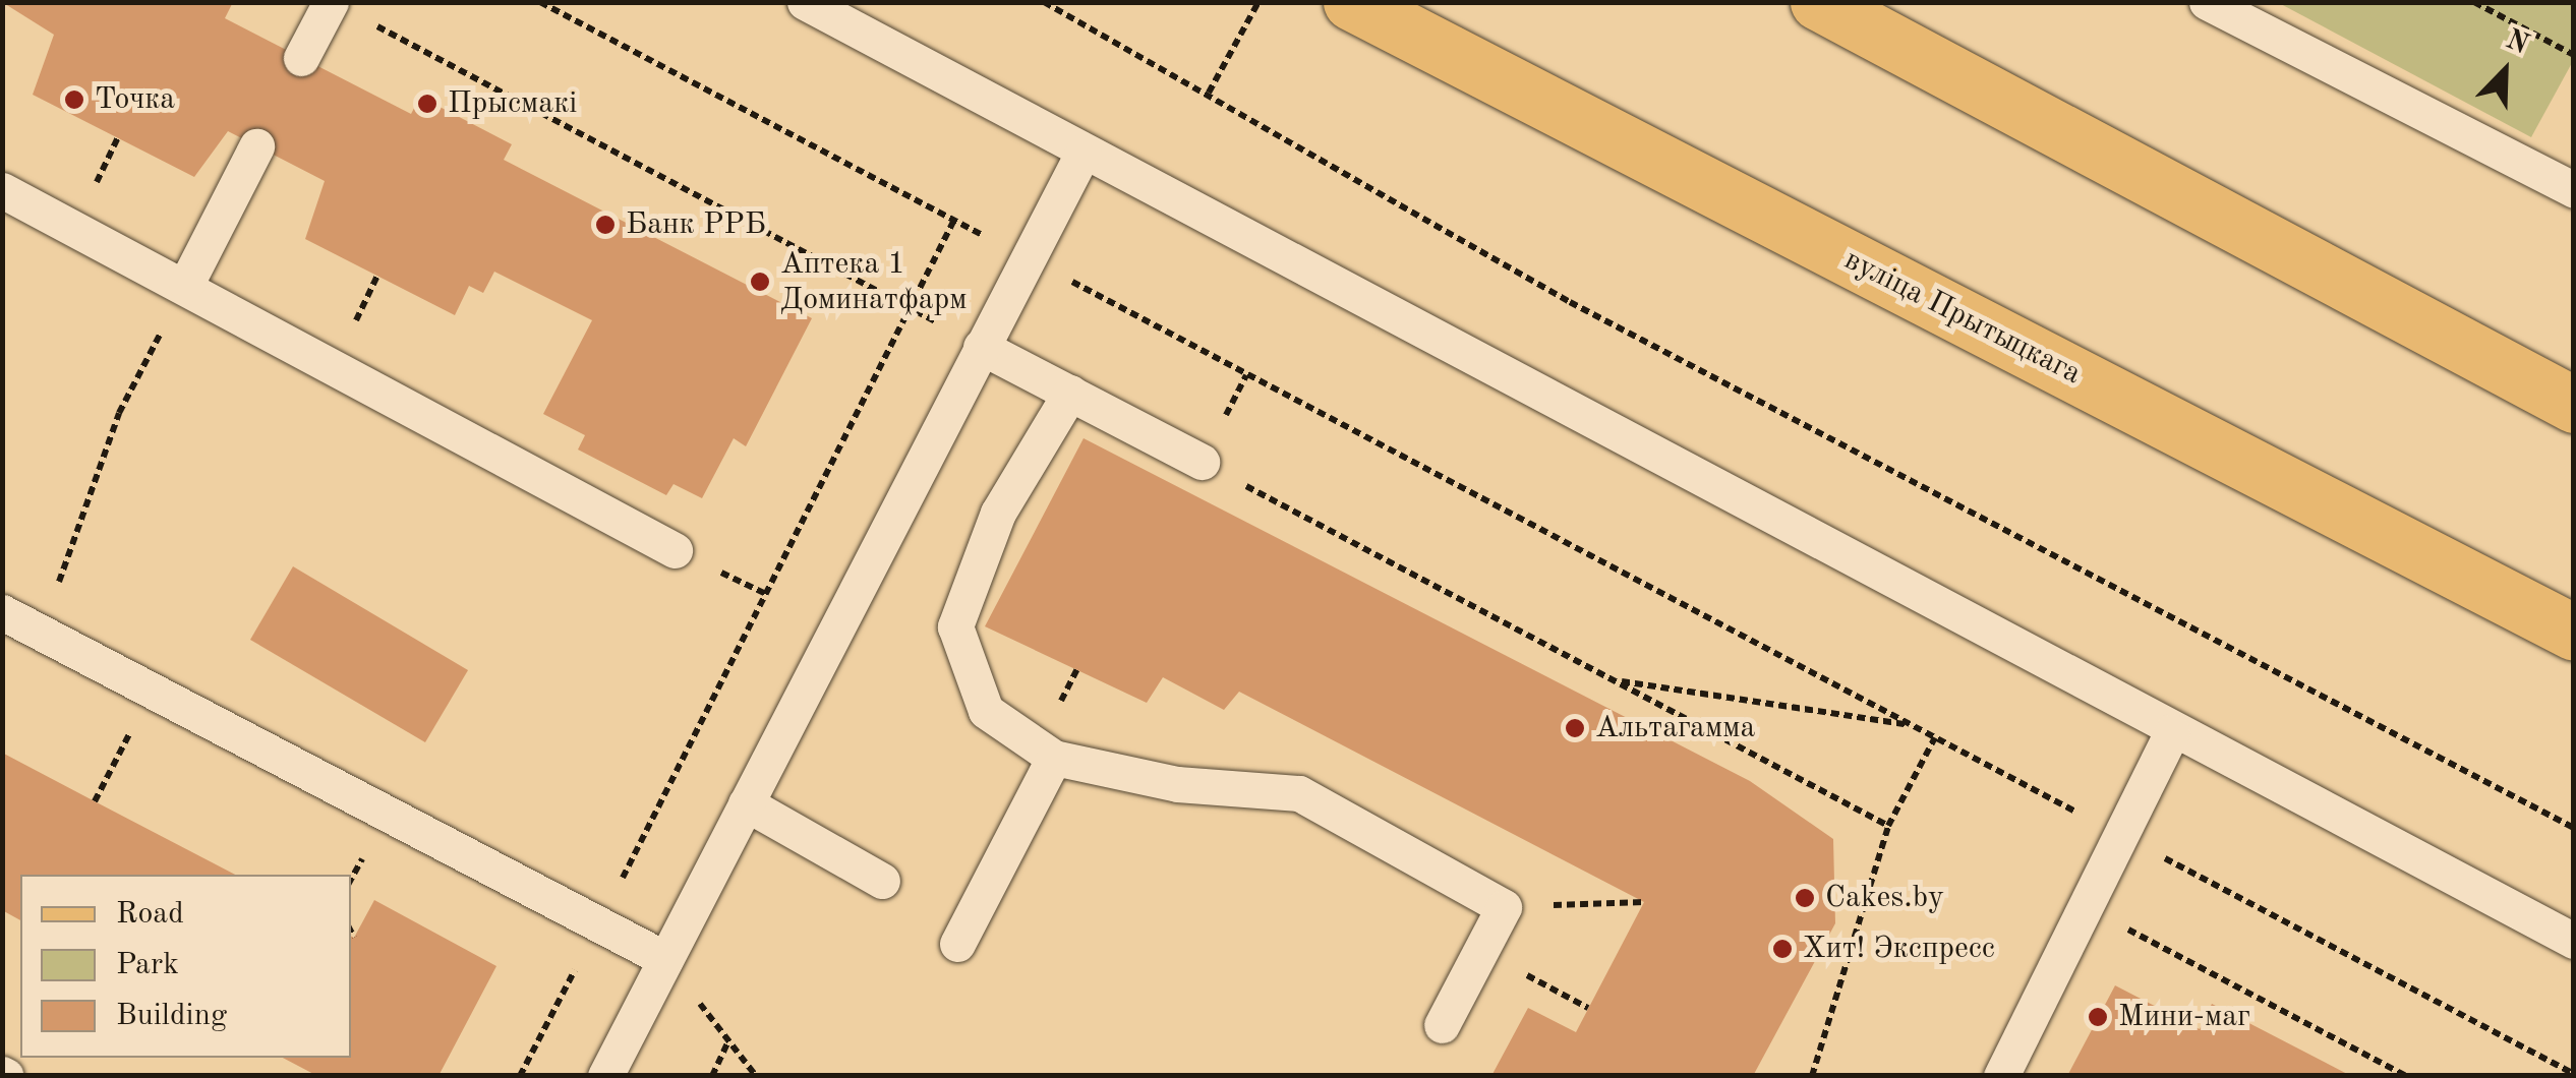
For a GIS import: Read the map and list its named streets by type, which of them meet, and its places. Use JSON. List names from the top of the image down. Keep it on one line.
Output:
{"streets":{"main road":["вуліца Прытыцкага"]},"places":["Точка","Прысмакі","Банк РРБ","Аптека 1 Доминатфарм","Альтагамма","Cakes.by","Хит! Экспресс","Мини-маг"],"legend":["Road","Park","Building"],"north":"top right"}
